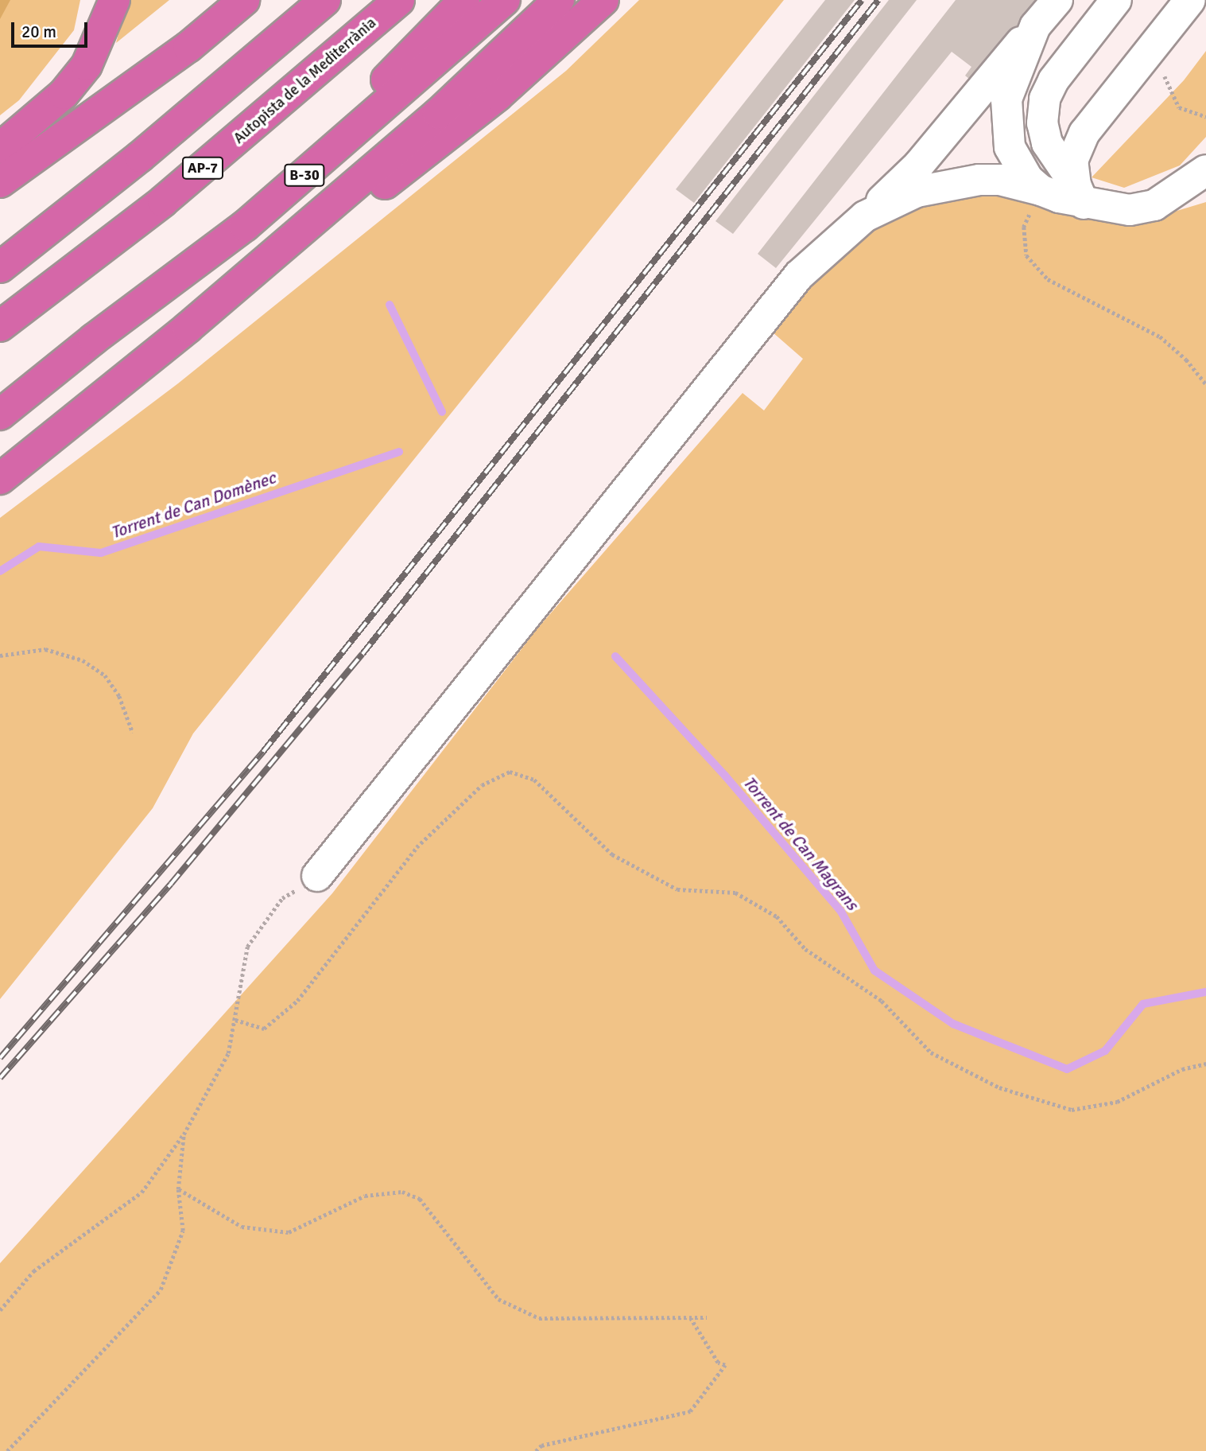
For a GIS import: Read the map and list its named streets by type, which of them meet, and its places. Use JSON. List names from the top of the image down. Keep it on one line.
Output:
{"streets":{"highway":["Autopista de la Mediterrània","AP-7","B-30"]},"water":["Torrent de Can Domènec","Torrent de Can Magrans"],"scale_bar":"20 m"}
